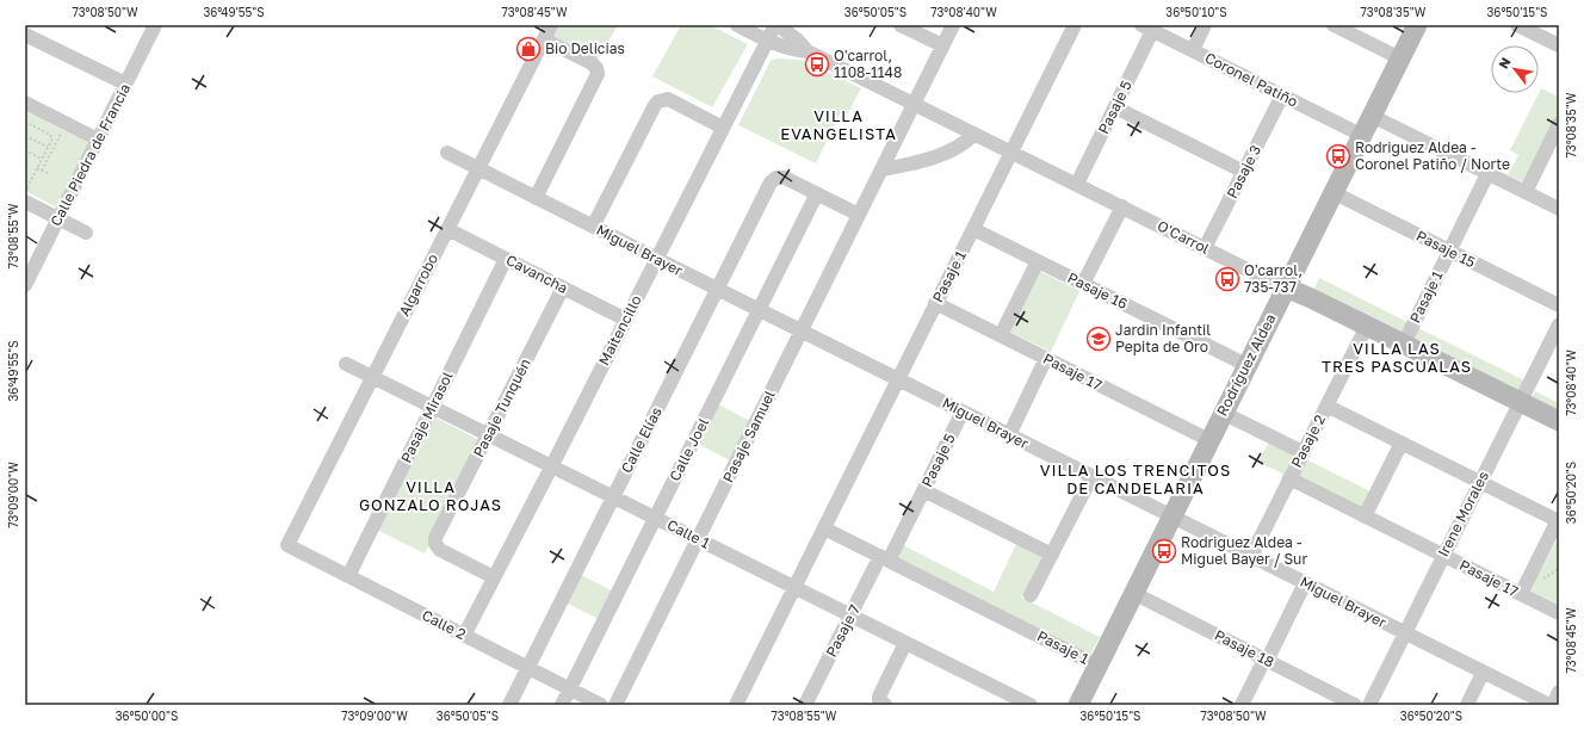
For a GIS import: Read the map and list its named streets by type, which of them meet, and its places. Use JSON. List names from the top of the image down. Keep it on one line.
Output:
{"streets":{"main road":["O'Carrol","Rodríguez Aldea"],"street":["Coronel Patiño","Pasaje 5","Calle Piedra de Francia","Pasaje 3","Pasaje 15","Miguel Brayer","Cavancha","Pasaje 1","Algarrobo","Pasaje 16","Maitencillo","Pasaje 17","Pasaje Tunquén","Pasaje Mirasol","Pasaje Samuel","Calle Elías","Pasaje 2","Calle Joel","Irene Morales","Calle 1","Calle 2","Pasaje 7","Pasaje 18"]},"crossings":[["Coronel Patiño","Pasaje 5"],["Coronel Patiño","Pasaje 3"],["Coronel Patiño","Rodríguez Aldea"],["Pasaje 5","O'Carrol"],["Pasaje 5","Miguel Brayer"],["Pasaje 5","Pasaje 1"],["Pasaje 5","Pasaje 7"],["Pasaje 3","O'Carrol"],["O'Carrol","Pasaje 1"],["O'Carrol","Maitencillo"],["O'Carrol","Rodríguez Aldea"],["O'Carrol","Pasaje Samuel"],["O'Carrol","Pasaje 2"],["O'Carrol","Irene Morales"],["Pasaje 15","Pasaje 1"],["Pasaje 15","Rodríguez Aldea"],["Miguel Brayer","Pasaje 1"],["Miguel Brayer","Algarrobo"],["Miguel Brayer","Maitencillo"],["Miguel Brayer","Rodríguez Aldea"],["Miguel Brayer","Pasaje Samuel"],["Miguel Brayer","Calle Elías"],["Miguel Brayer","Pasaje 2"],["Miguel Brayer","Calle Joel"],["Miguel Brayer","Irene Morales"],["Cavancha","Algarrobo"],["Cavancha","Maitencillo"],["Cavancha","Pasaje Tunquén"],["Cavancha","Pasaje Mirasol"],["Pasaje 1","Pasaje 16"],["Pasaje 1","Rodríguez Aldea"],["Pasaje 1","Pasaje 17"],["Pasaje 1","Calle 1"],["Pasaje 1","Pasaje 7"],["Algarrobo","Calle 1"],["Algarrobo","Calle 2"],["Pasaje 16","Rodríguez Aldea"],["Maitencillo","Pasaje Tunquén"],["Maitencillo","Calle 1"],["Maitencillo","Calle 2"],["Rodríguez Aldea","Pasaje 17"],["Rodríguez Aldea","Pasaje 18"],["Pasaje 17","Pasaje 2"],["Pasaje 17","Irene Morales"],["Pasaje Tunquén","Calle 1"],["Pasaje Mirasol","Calle 1"],["Pasaje Mirasol","Calle 2"],["Pasaje Samuel","Calle 1"],["Calle Elías","Calle Joel"],["Calle Elías","Calle 1"],["Calle Elías","Calle 2"],["Calle Joel","Calle 1"],["Calle Joel","Calle 2"],["Calle 1","Pasaje 7"]],"districts":["VILLA EVANGELISTA","VILLA LAS TRES PASCUALAS","VILLA LOS TRENCITOS DE CANDELARIA","VILLA GONZALO ROJAS"],"places":{"shop":["Bio Delicias"],"bus stop":["O'carrol, 1108-1148","Rodriguez Aldea - Coronel Patiño / Norte","O'carrol, 735-737","Rodriguez Aldea - Miguel Bayer / Sur"],"school or university":["Jardin Infantil Pepita de Oro"]},"north":"top left","coordinates":["73°08'50\"W","36°49'55\"S","73°08'45\"W","36°50'05\"S","73°08'40\"W","36°50'10\"S","73°08'35\"W","36°50'15\"S","73°08'55\"W","36°50'20\"S","73°09'00\"W","36°50'00\"S"]}
